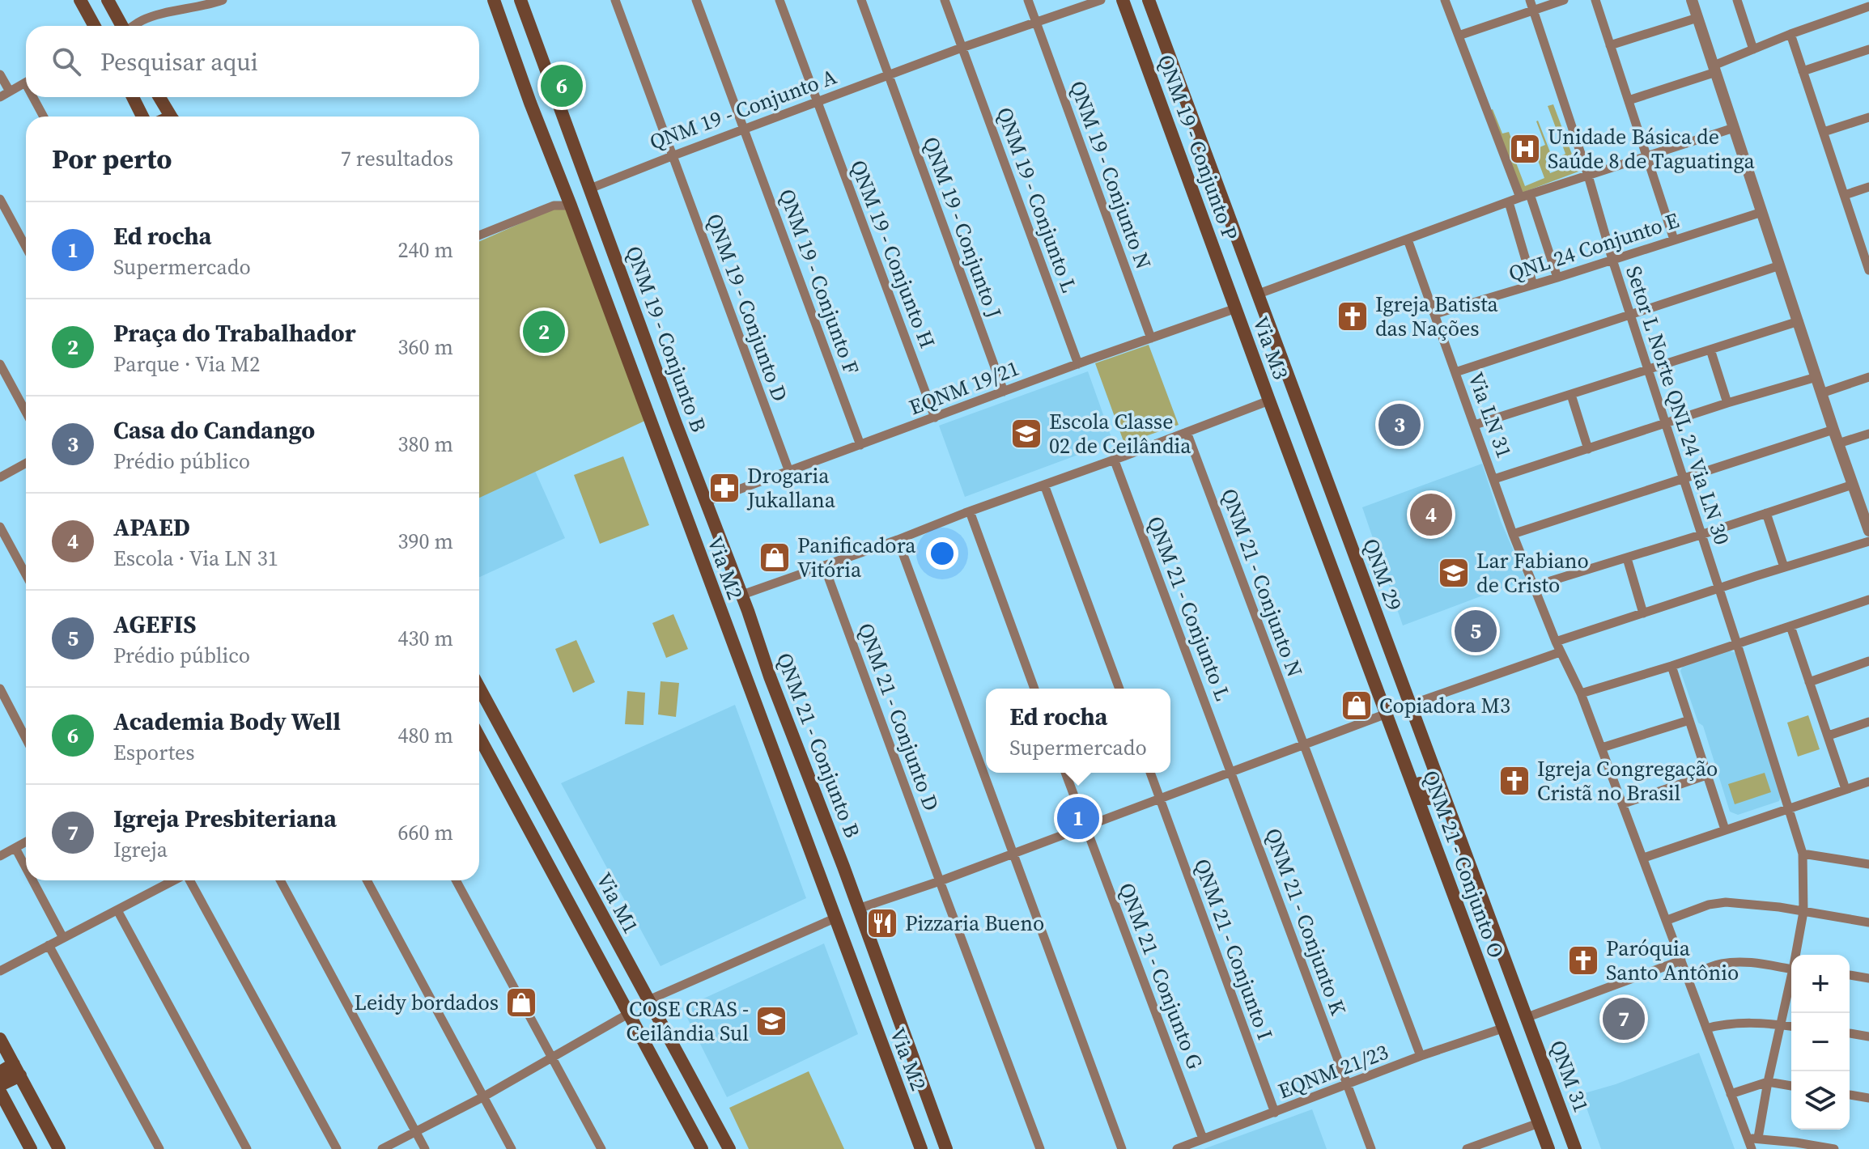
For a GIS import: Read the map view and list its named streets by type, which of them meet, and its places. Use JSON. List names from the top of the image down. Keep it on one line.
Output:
{"streets":{"main road":["QNM 19 - Conjunto P","QNM 19 - Conjunto B","Via M3","Via M2","QNM 29","QNM 21 - Conjunto B","QNM 21 - Conjunto O","Via M1","QNM 31"],"street":["QNM 19 - Conjunto A","QNM 19 - Conjunto N","QNM 19 - Conjunto L","QNM 19 - Conjunto J","QNL 24 Conjunto E","QNM 19 - Conjunto H","QNM 19 - Conjunto F","QNM 19 - Conjunto D","EQNM 19/21","Setor L Norte QNL 24 Via LN 30","Via LN 31","QNM 21 - Conjunto N","QNM 21 - Conjunto L","QNM 21 - Conjunto D","QNM 21 - Conjunto K","QNM 21 - Conjunto I","QNM 21 - Conjunto G","EQNM 21/23"]},"crossings":[["QNM 19 - Conjunto A","QNM 19 - Conjunto N"],["QNM 19 - Conjunto A","QNM 19 - Conjunto L"],["QNM 19 - Conjunto A","QNM 19 - Conjunto J"],["QNM 19 - Conjunto A","QNM 19 - Conjunto H"],["QNM 19 - Conjunto A","QNM 19 - Conjunto F"],["QNM 19 - Conjunto A","QNM 19 - Conjunto D"],["QNM 19 - Conjunto A","QNM 19 - Conjunto B"],["QNM 19 - Conjunto P","Via M3"],["QNM 19 - Conjunto P","EQNM 19/21"],["QNM 19 - Conjunto N","EQNM 19/21"],["QNM 19 - Conjunto L","EQNM 19/21"],["QNM 19 - Conjunto J","EQNM 19/21"],["QNL 24 Conjunto E","Setor L Norte QNL 24 Via LN 30"],["QNL 24 Conjunto E","Via LN 31"],["QNM 19 - Conjunto H","EQNM 19/21"],["QNM 19 - Conjunto F","EQNM 19/21"],["QNM 19 - Conjunto D","EQNM 19/21"],["QNM 19 - Conjunto B","EQNM 19/21"],["QNM 19 - Conjunto B","Via M2"],["Via M3","EQNM 19/21"],["EQNM 19/21","Via M2"],["Setor L Norte QNL 24 Via LN 30","Via LN 31"],["Via M2","QNM 21 - Conjunto B"],["QNM 29","QNM 31"],["QNM 21 - Conjunto N","EQNM 21/23"],["QNM 21 - Conjunto L","QNM 21 - Conjunto K"],["QNM 21 - Conjunto O","EQNM 21/23"],["QNM 21 - Conjunto K","EQNM 21/23"],["QNM 21 - Conjunto I","EQNM 21/23"],["QNM 21 - Conjunto G","EQNM 21/23"]],"places":{"hospital":["Unidade Básica de Saúde 8 de Taguatinga"],"church":["Igreja Batista das Nações","Igreja Congregação Cristã no Brasil","Paróquia Santo Antônio"],"school or university":["Escola Classe 02 de Ceilândia","Lar Fabiano de Cristo","COSE CRAS - Ceilândia Sul"],"pharmacy":["Drogaria Jukallana"],"shop":["Panificadora Vitória","Copiadora M3","Leidy bordados"],"restaurant":["Pizzaria Bueno"]},"page":{"search":"Pesquisar aqui","pins":["6","2","3","4","5","1","7"],"heading":["Por perto","7 resultados"],"list":[{"mark":"1","name":"Ed rocha","note":"Supermercado","value":"240 m"},{"mark":"2","name":"Praça do Trabalhador","note":"Parque · Via M2","value":"360 m"},{"mark":"3","name":"Casa do Candango","note":"Prédio público","value":"380 m"},{"mark":"4","name":"APAED","note":"Escola · Via LN 31","value":"390 m"},{"mark":"5","name":"AGEFIS","note":"Prédio público","value":"430 m"},{"mark":"6","name":"Academia Body Well","note":"Esportes","value":"480 m"},{"mark":"7","name":"Igreja Presbiteriana","note":"Igreja","value":"660 m"}],"popup":["Ed rocha","Supermercado"],"map_buttons":["+","−"]}}
